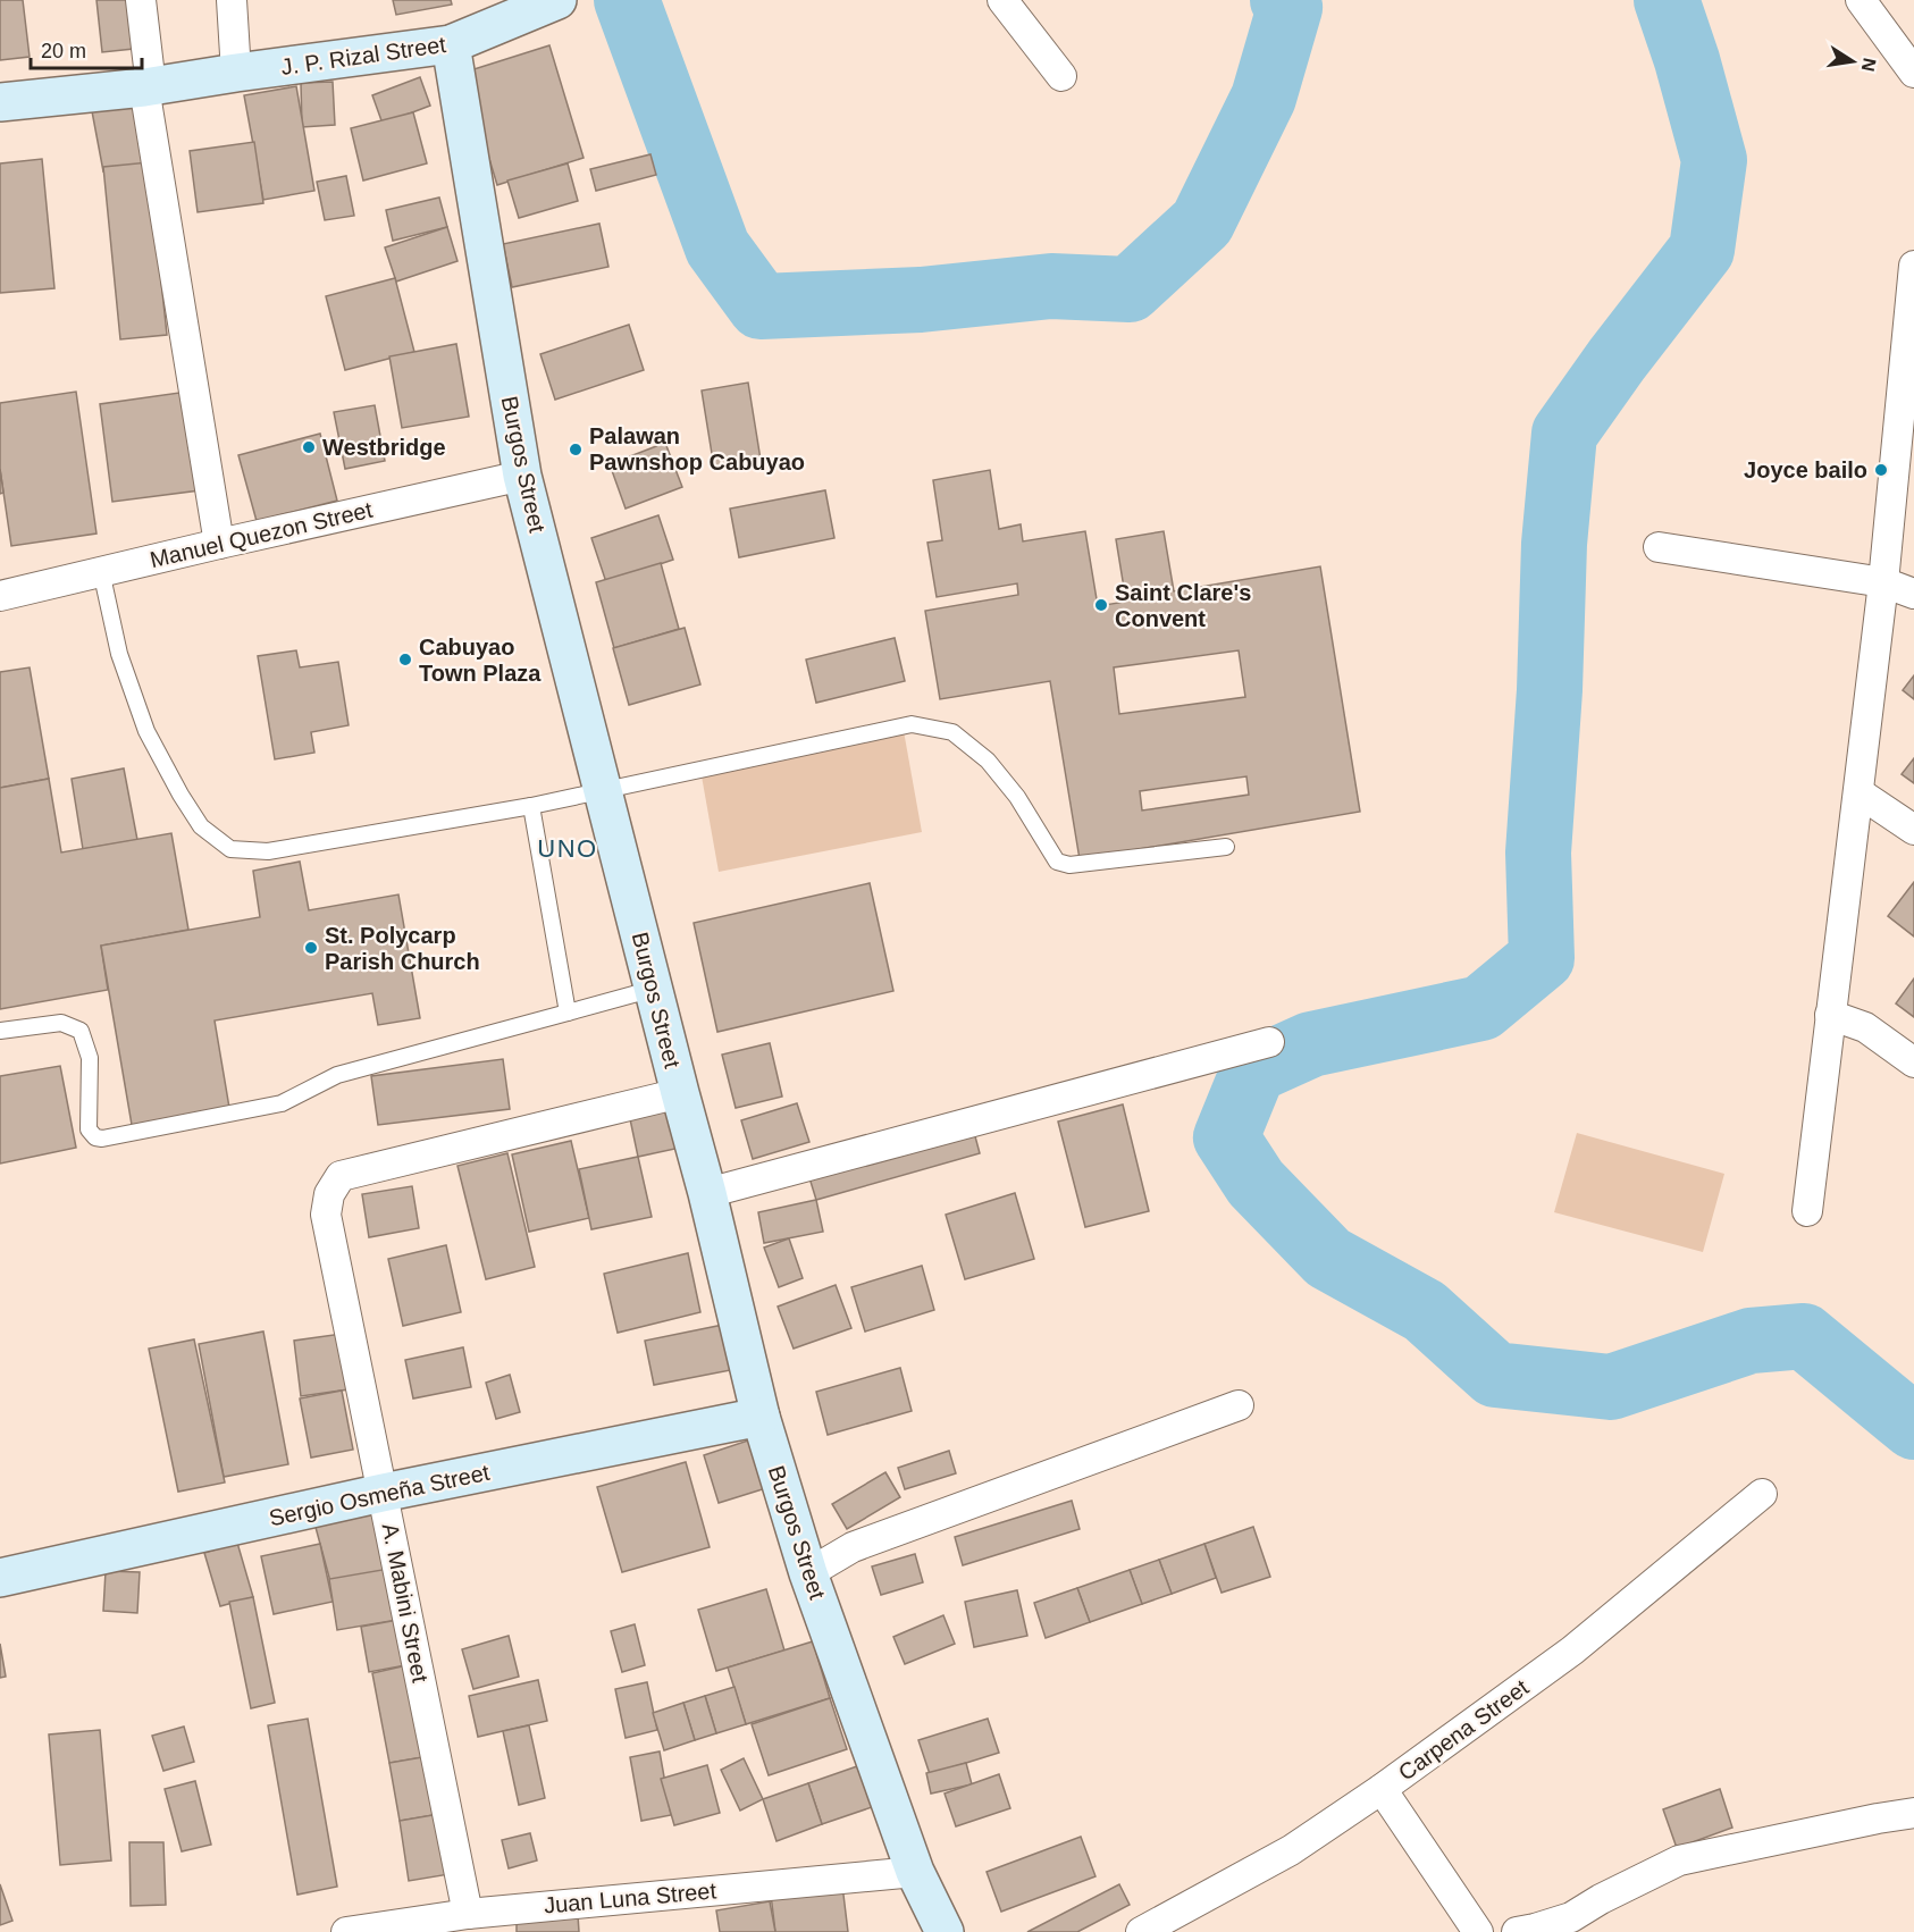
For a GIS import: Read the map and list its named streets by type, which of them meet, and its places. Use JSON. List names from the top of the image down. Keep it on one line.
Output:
{"streets":{"street":["J. P. Rizal Street","Burgos Street","Manuel Quezon Street","Sergio Osmeña Street","A. Mabini Street","Carpena Street","Juan Luna Street"]},"crossings":[["J. P. Rizal Street","Burgos Street"],["Burgos Street","Manuel Quezon Street"],["Burgos Street","Sergio Osmeña Street"],["Burgos Street","A. Mabini Street"],["Burgos Street","Juan Luna Street"],["Sergio Osmeña Street","A. Mabini Street"],["A. Mabini Street","Juan Luna Street"]],"districts":["UNO"],"places":["Westbridge","Palawan Pawnshop Cabuyao","Joyce bailo","Saint Clare's Convent","Cabuyao Town Plaza","St. Polycarp Parish Church"],"scale_bar":"20 m","north":"right"}
